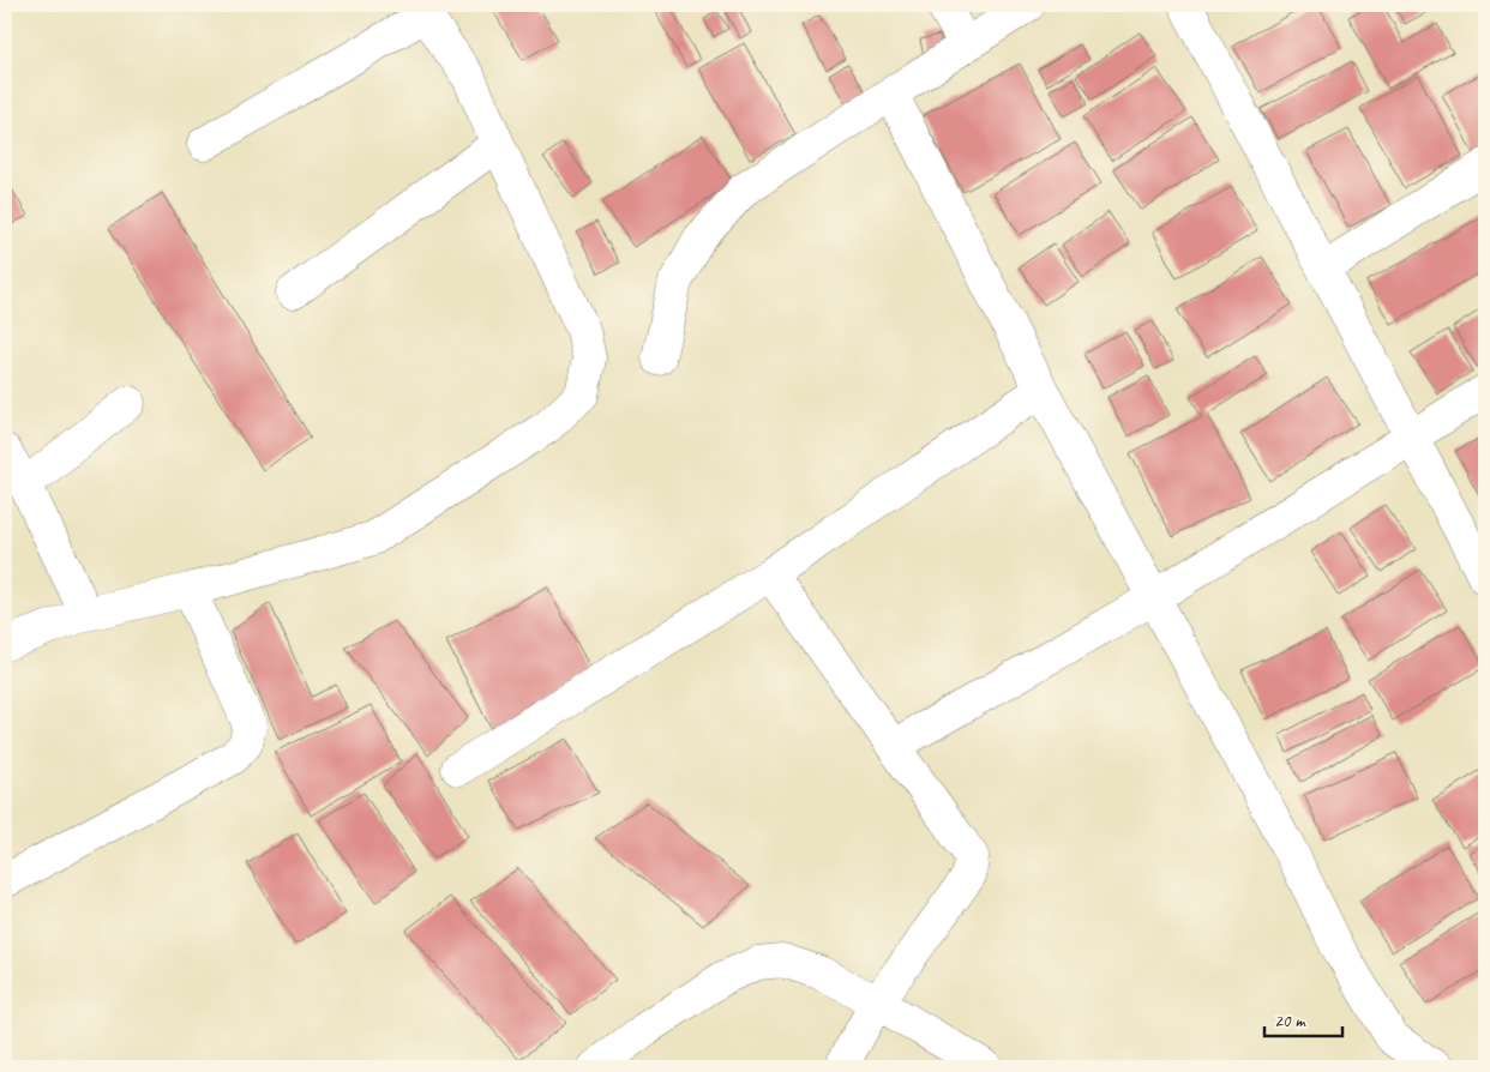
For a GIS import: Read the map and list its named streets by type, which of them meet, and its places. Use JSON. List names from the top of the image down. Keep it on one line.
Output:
{"scale_bar":"20 m"}
